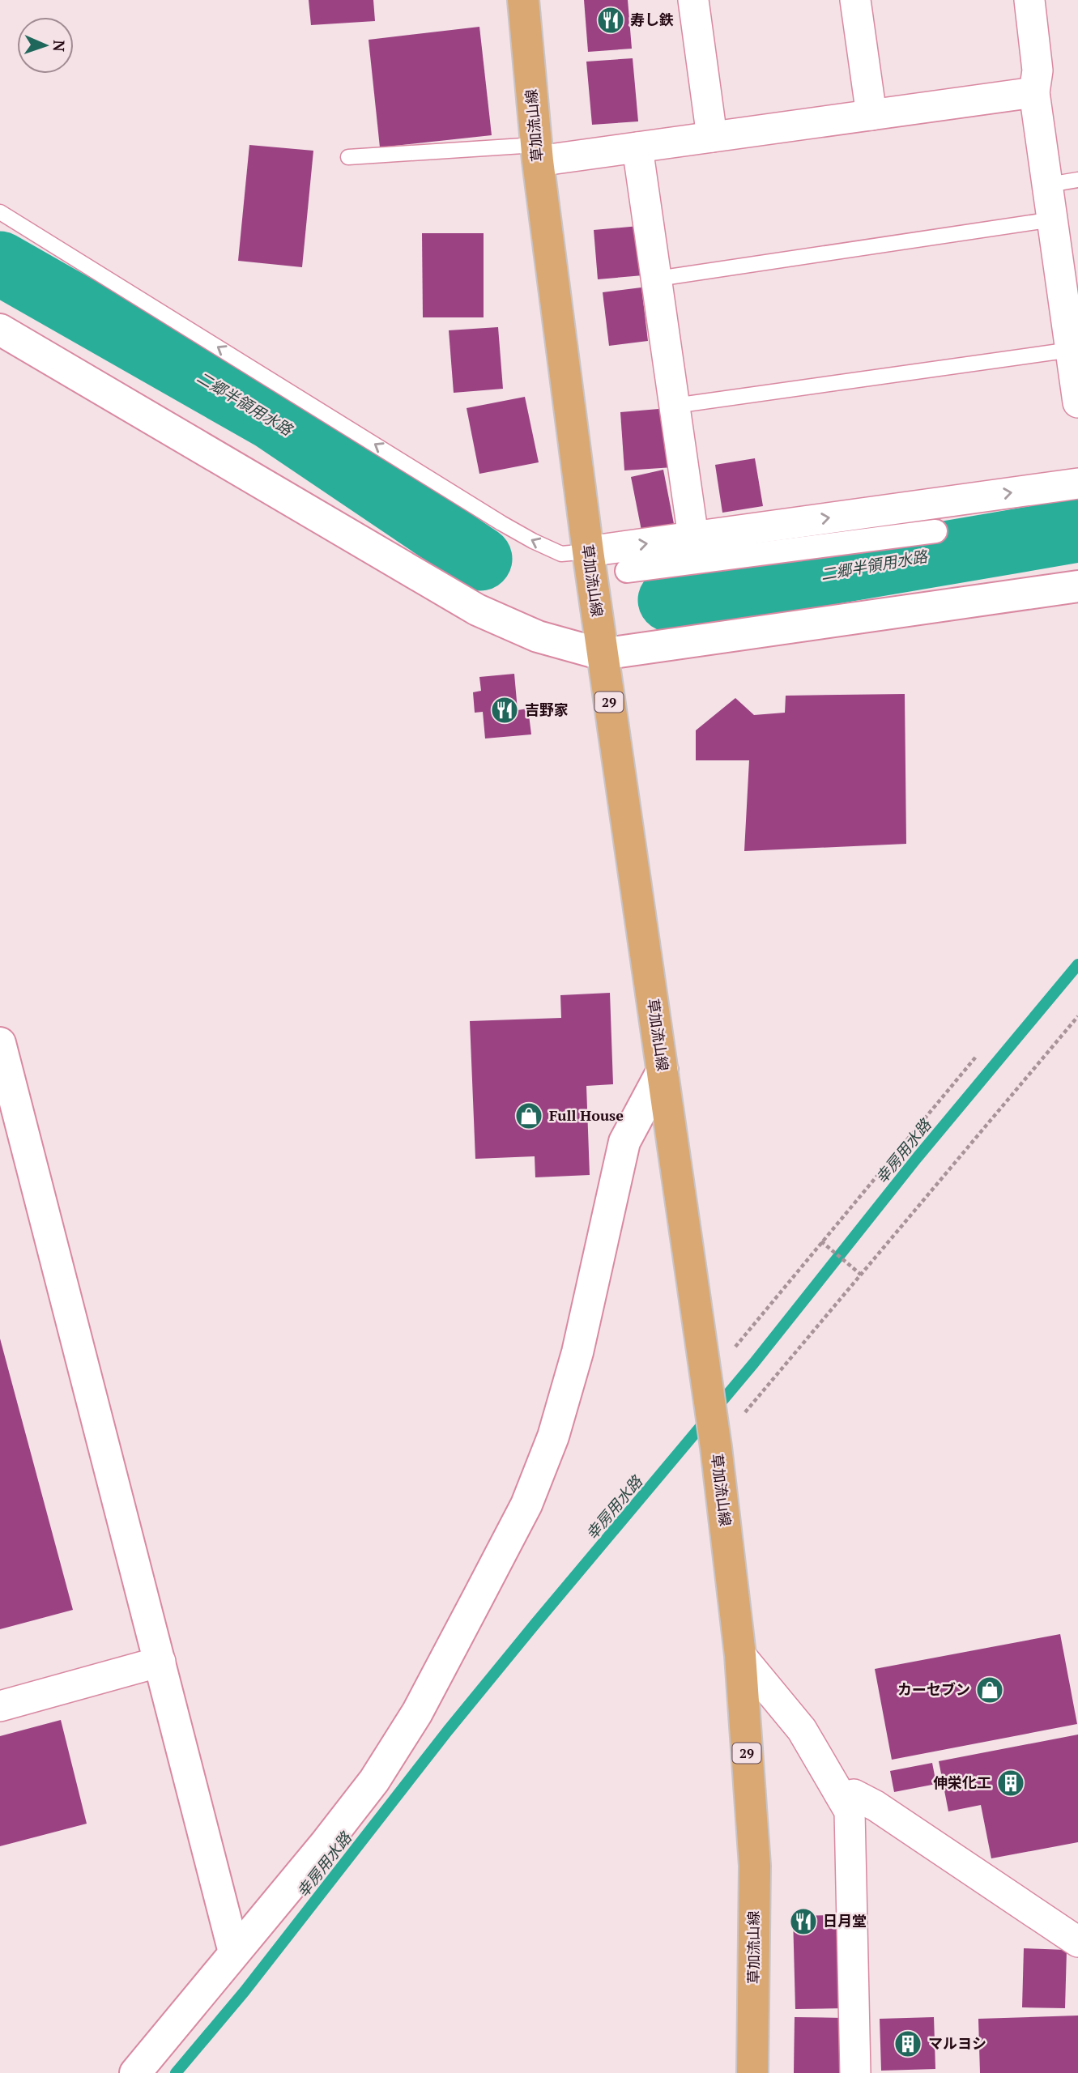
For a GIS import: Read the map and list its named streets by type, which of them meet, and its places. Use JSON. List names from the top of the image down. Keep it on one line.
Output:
{"streets":{"main road":["草加流山線","29"]},"water":["二郷半領用水路","幸房用水路"],"places":{"restaurant":["寿し鉄","吉野家","日月堂"],"shop":["Full House","カーセブン"],"building":["伸栄化工","マルヨシ"]},"north":"right"}
